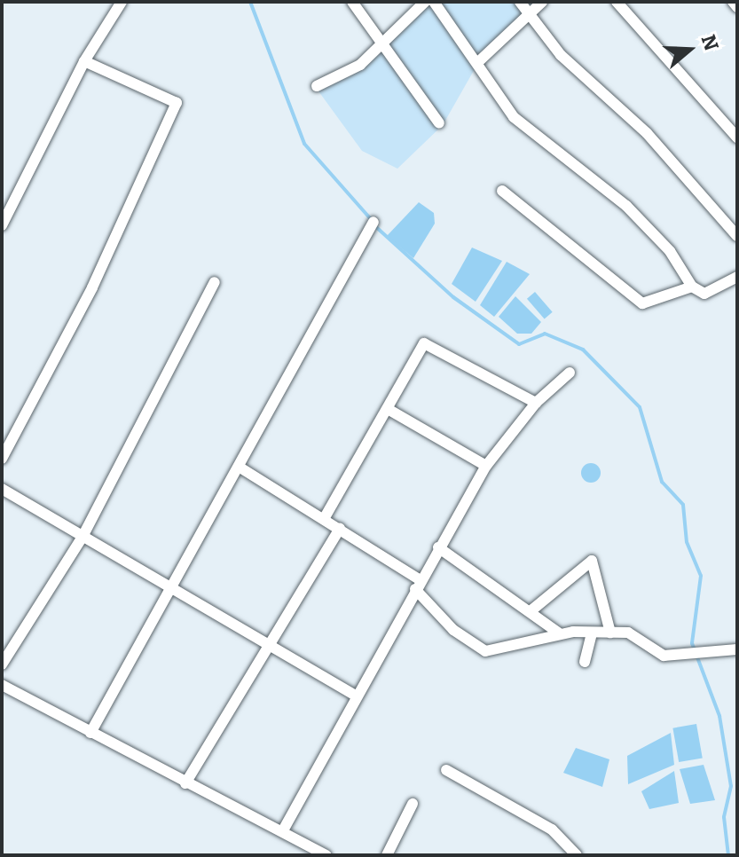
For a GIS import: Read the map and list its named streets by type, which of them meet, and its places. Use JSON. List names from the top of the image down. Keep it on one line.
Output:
{"north":"right"}
